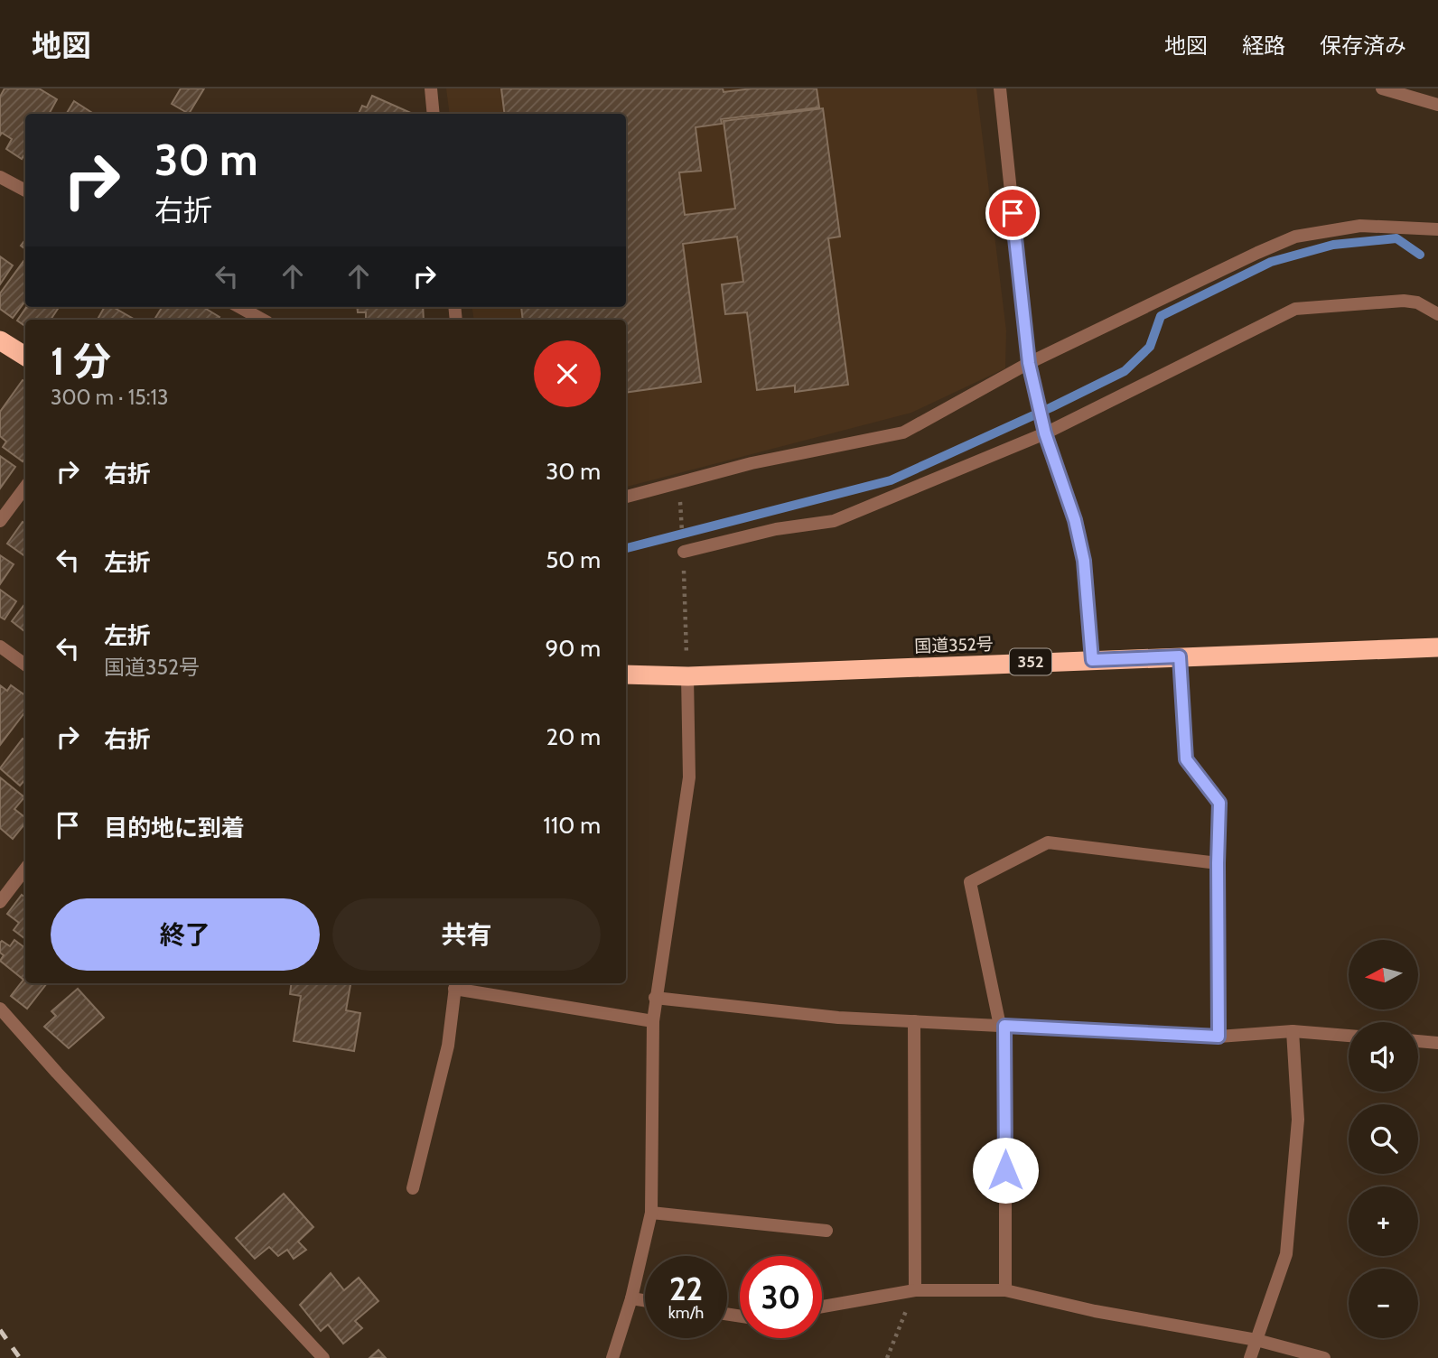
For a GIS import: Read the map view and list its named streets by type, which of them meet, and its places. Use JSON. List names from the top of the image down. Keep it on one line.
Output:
{"streets":{"highway":["国道352号","352"]},"north":"left","page":{"header":"地図","nav":["地図","経路","保存済み"],"turn":["30 m","右折"],"heading":["1 分","300 m · 15:13"],"list":[{"name":"右折","value":"30 m"},{"name":"左折","value":"50 m"},{"name":"左折","note":"国道352号","value":"90 m"},{"name":"右折","value":"20 m"},{"name":"目的地に到着","value":"110 m"}],"buttons":["終了","共有"],"map_buttons":["+","−"],"speed":"22 km/h","limit":"30"}}
